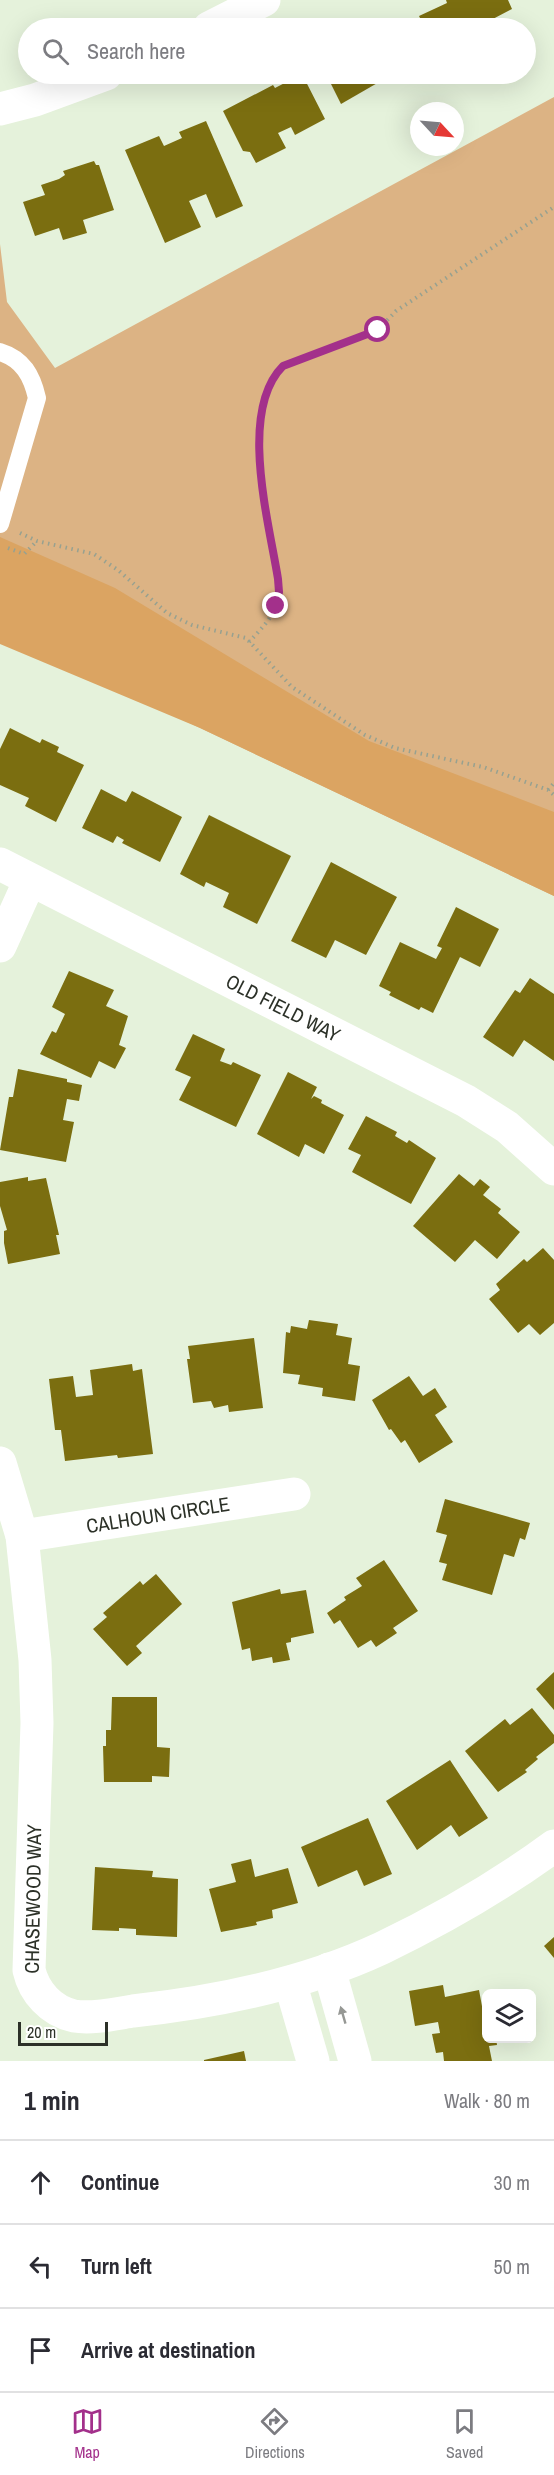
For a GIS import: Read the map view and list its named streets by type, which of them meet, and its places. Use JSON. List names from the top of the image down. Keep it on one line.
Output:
{"streets":{"street":["OLD FIELD WAY","CALHOUN CIRCLE","CHASEWOOD WAY"]},"crossings":[["CALHOUN CIRCLE","CHASEWOOD WAY"]],"scale_bar":"20 m","north":"bottom right","page":{"search":"Search here","scale":"20 m","heading":["1 min","Walk · 80 m"],"list":[["Continue","30 m"],["Turn left","50 m"],"Arrive at destination"],"nav":["Map","Directions","Saved"]}}
